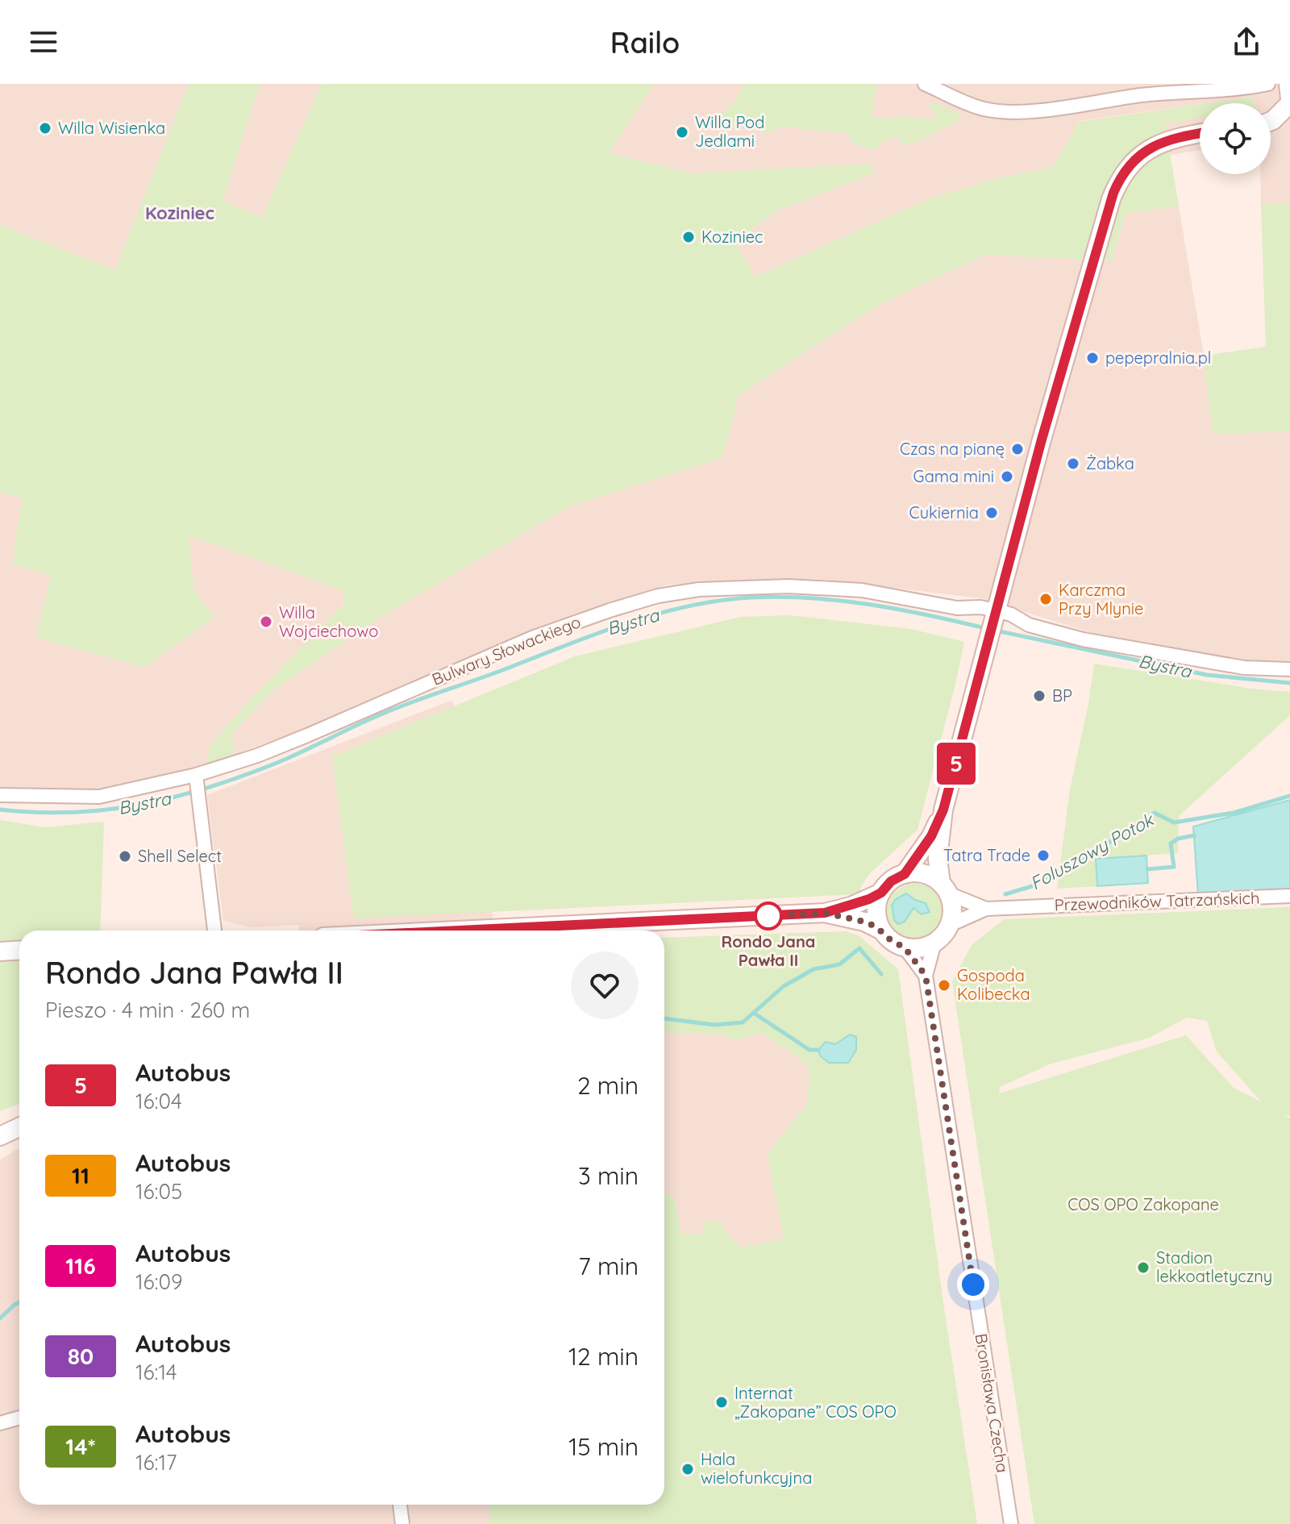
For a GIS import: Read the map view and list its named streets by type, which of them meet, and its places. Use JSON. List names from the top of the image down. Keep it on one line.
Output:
{"streets":{"street":["Bulwary Słowackiego","Przewodników Tatrzańskich","Bronisława Czecha"]},"districts":["Koziniec"],"water":["Bystra","Foluszowy Potok"],"parks":["COS OPO Zakopane"],"places":["Willa Wisienka","Willa Pod Jedlami","Koziniec","pepepralnia.pl","Czas na pianę","Żabka","Gama mini","Cukiernia","Karczma Przy Mlynie","Willa Wojciechowo","BP","Tatra Trade","Shell Select","Rondo Jana Pawła II","Gospoda Kolibecka","Stadion lekkoatletyczny","Internat „Zakopane” COS OPO","Hala wielofunkcyjna"],"lines":["bus line 5"],"page":{"header":"Railo","on_map":"5","heading":["Rondo Jana Pawła II","Pieszo · 4 min · 260 m"],"list":[{"mark":"5","name":"Autobus","note":"16:04","value":"2 min"},{"mark":"11","name":"Autobus","note":"16:05","value":"3 min"},{"mark":"116","name":"Autobus","note":"16:09","value":"7 min"},{"mark":"80","name":"Autobus","note":"16:14","value":"12 min"},{"mark":"14*","name":"Autobus","note":"16:17","value":"15 min"}]}}
